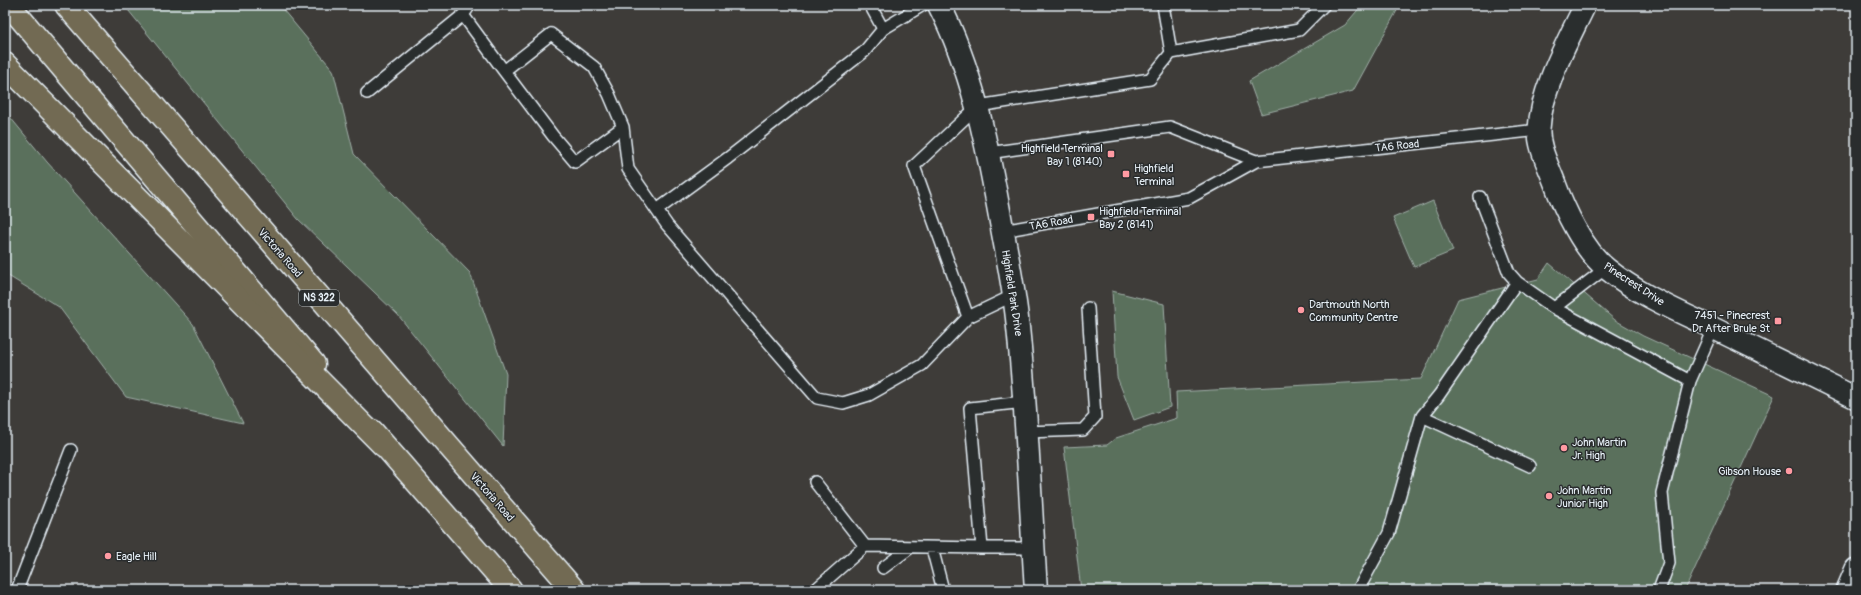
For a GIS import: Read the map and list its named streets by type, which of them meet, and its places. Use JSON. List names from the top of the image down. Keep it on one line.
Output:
{"streets":{"main road":["Victoria Road","NS 322"],"street":["Pinecrest Drive","Highfield Park Drive"],"lane":["TA6 Road"]},"crossings":[["TA6 Road","Pinecrest Drive"],["TA6 Road","Highfield Park Drive"]],"places":{"transit":["Highfield Terminal Bay 1 (8140)","Highfield Terminal","Highfield Terminal Bay 2 (8141)","7451 - Pinecrest Dr After Brule St"],"other":["Dartmouth North Community Centre","John Martin Jr. High","Gibson House","John Martin Junior High","Eagle Hill"]}}
